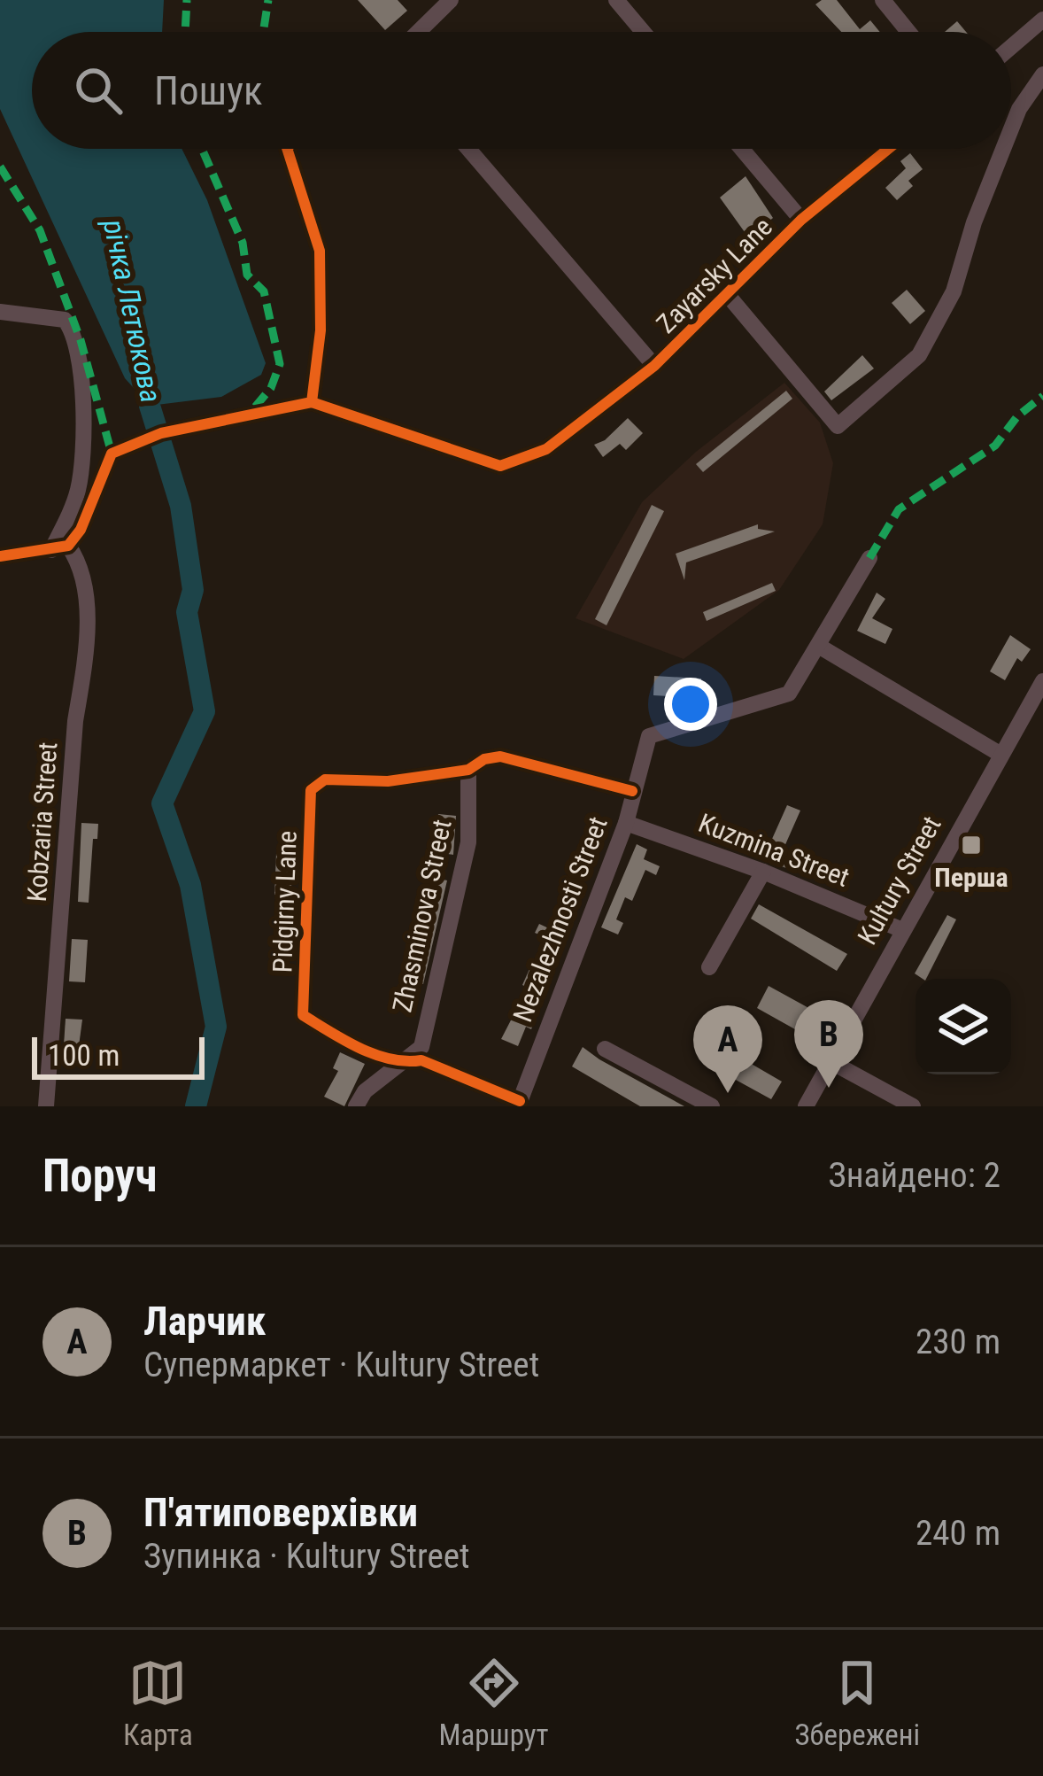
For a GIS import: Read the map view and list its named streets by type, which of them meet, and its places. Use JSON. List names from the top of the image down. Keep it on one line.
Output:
{"streets":{"street":["Zayarsky Lane","Kobzaria Street","Kuzmina Street","Kultury Street","Pidgirny Lane","Zhasminova Street","Nezalezhnosti Street"]},"crossings":[["Kuzmina Street","Kultury Street"],["Kuzmina Street","Nezalezhnosti Street"],["Pidgirny Lane","Zhasminova Street"]],"water":["річка Летюкова"],"places":{"transit":["Перша"]},"scale_bar":"100 m","page":{"search":"Пошук","pins":["B","A"],"scale":"100 m","heading":["Поруч","Знайдено: 2"],"list":[{"mark":"A","name":"Ларчик","note":"Супермаркет · Kultury Street","value":"230 m"},{"mark":"B","name":"П'ятиповерхівки","note":"Зупинка · Kultury Street","value":"240 m"}],"nav":["Карта","Маршрут","Збережені"]}}
